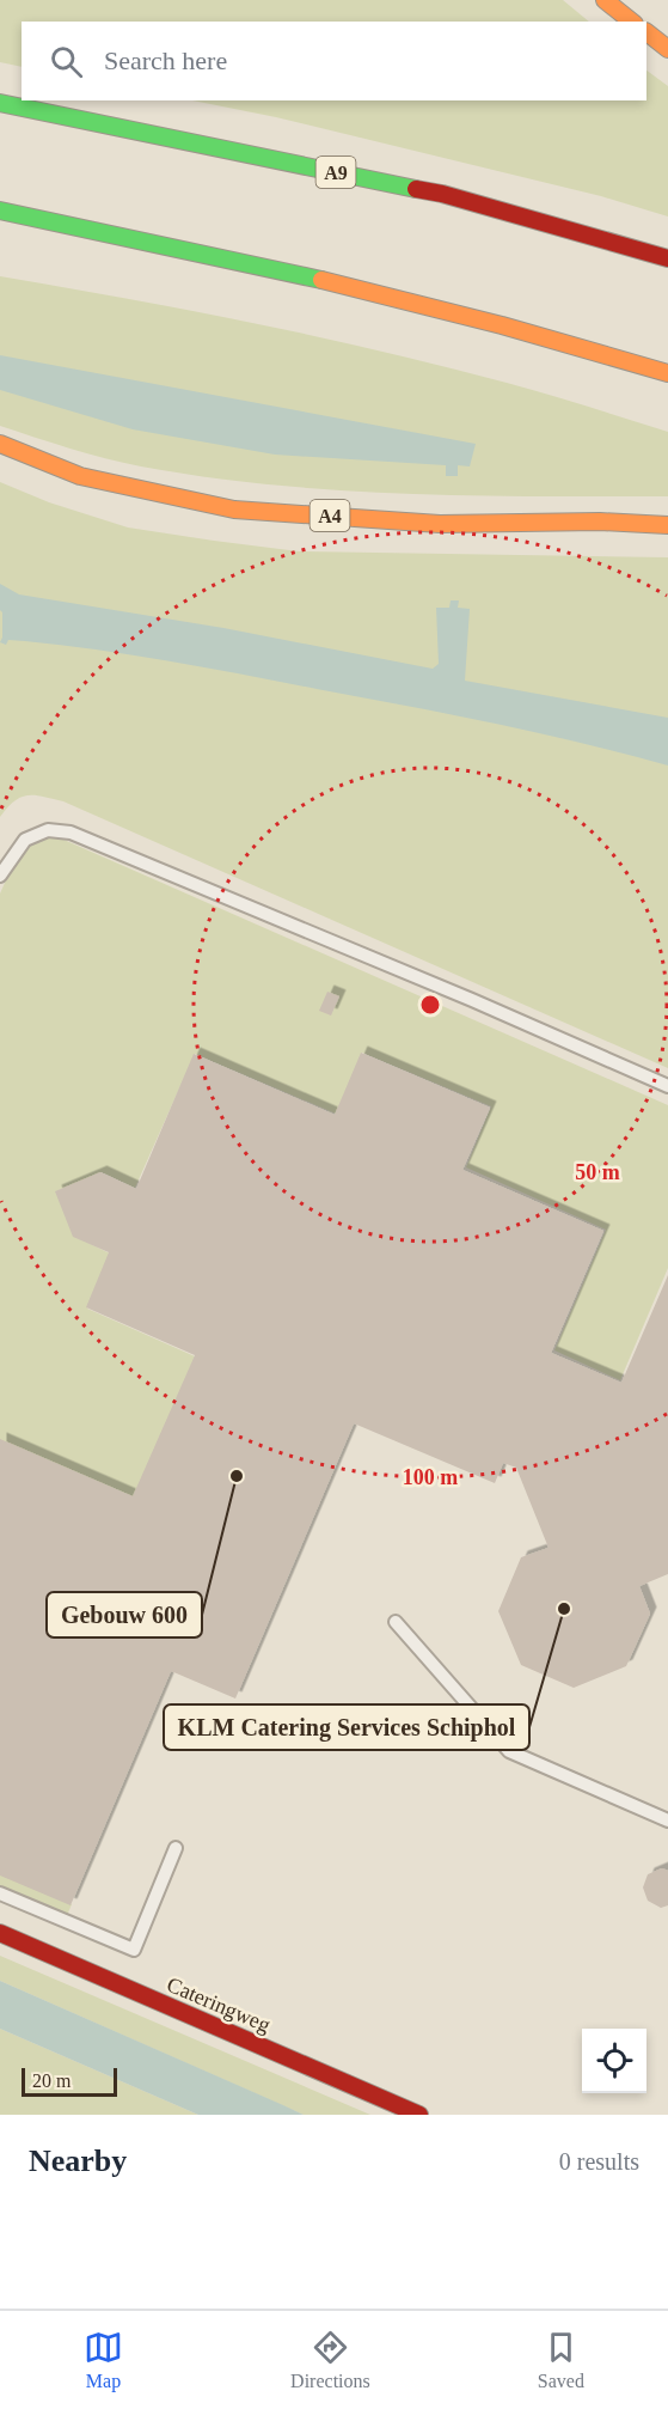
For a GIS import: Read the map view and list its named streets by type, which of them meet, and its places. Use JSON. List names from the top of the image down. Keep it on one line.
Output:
{"streets":{"main road":["A9","A4","Cateringweg"]},"places":["Gebouw 600","KLM Catering Services Schiphol"],"scale_bar":"20 m","page":{"search":"Search here","scale":"20 m","heading":["Nearby","0 results"],"nav":["Map","Directions","Saved"]},"rings":["50 m","100 m"]}
